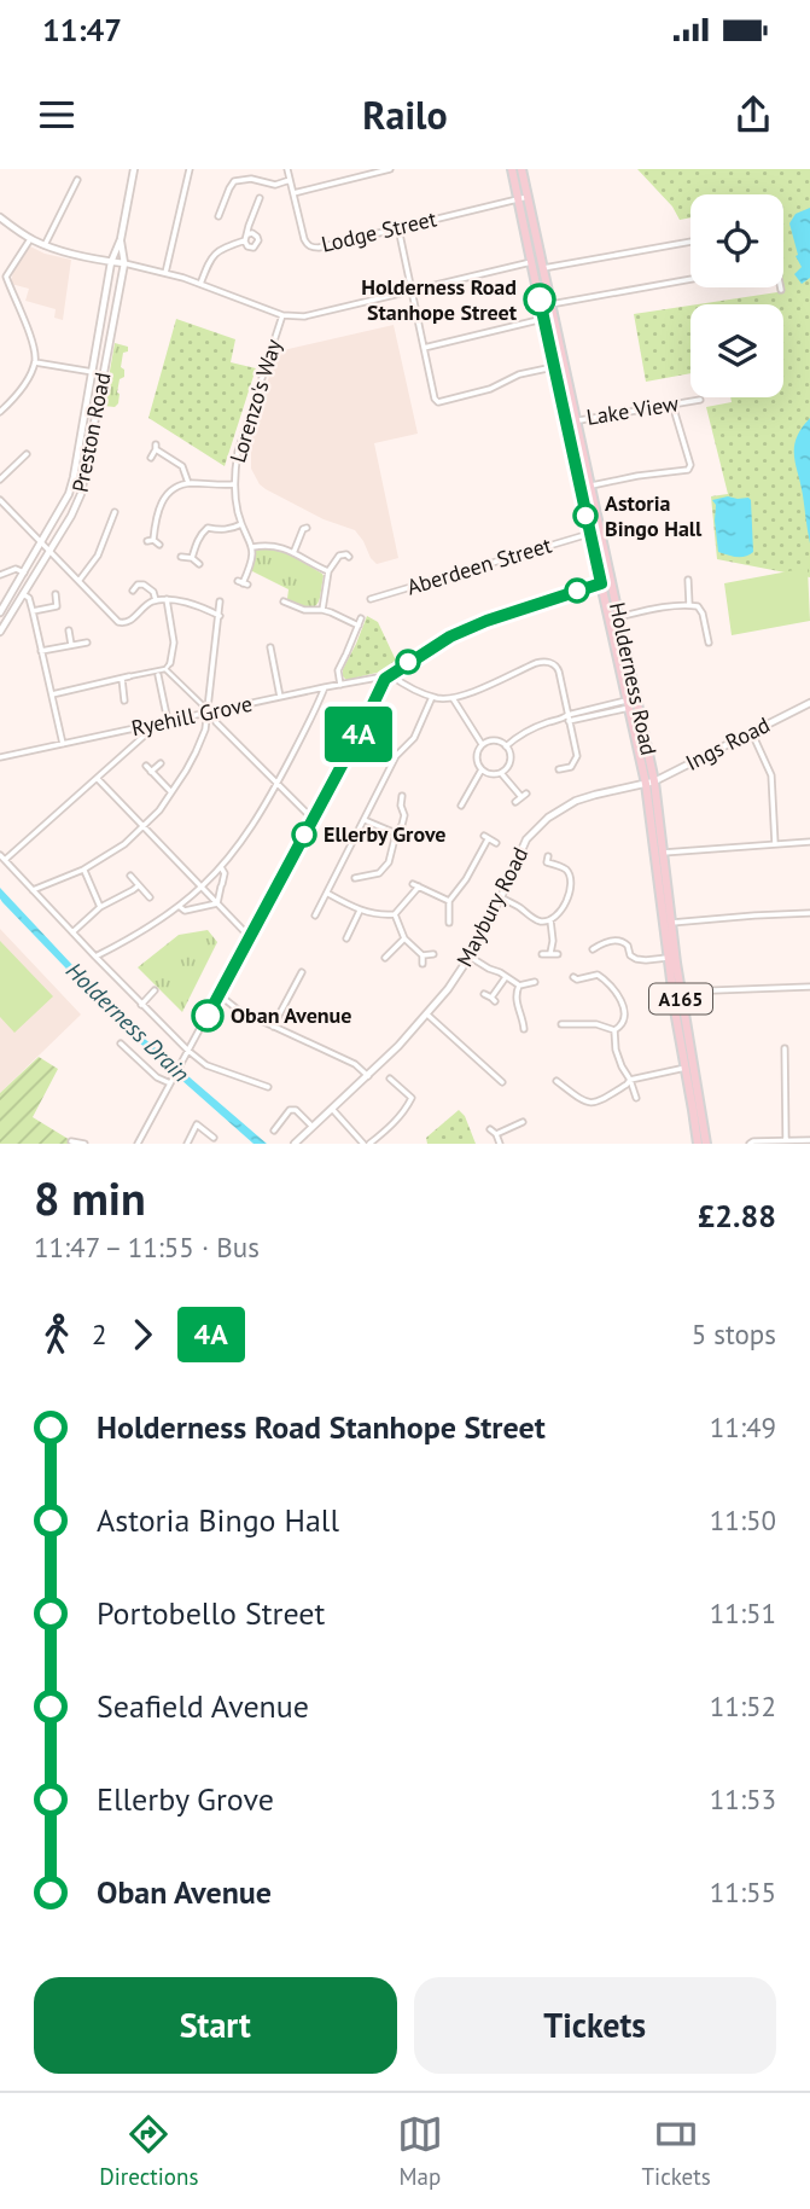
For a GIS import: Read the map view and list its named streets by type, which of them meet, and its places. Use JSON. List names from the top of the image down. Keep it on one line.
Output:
{"streets":{"highway":["Holderness Road","A165"],"street":["Lodge Street","Lorenzo's Way","Lake View","Preston Road","Aberdeen Street","Ryehill Grove","Ings Road","Maybury Road"]},"crossings":[["Lodge Street","Holderness Road"],["Lake View","Holderness Road"],["Aberdeen Street","Holderness Road"],["Holderness Road","Ings Road"],["Holderness Road","Maybury Road"],["Ings Road","Maybury Road"]],"water":["Holderness Drain"],"places":["Holderness Road Stanhope Street","Astoria Bingo Hall","Ellerby Grove","Oban Avenue"],"lines":["bus line 4A"],"page":{"status":"11:47","header":"Railo","on_map":"4A","heading":["8 min","11:47 – 11:55 · Bus","£2.88"],"legs":["2","4A","5 stops"],"list":[{"name":"Holderness Road Stanhope Street","value":"11:49"},{"name":"Astoria Bingo Hall","value":"11:50"},{"name":"Portobello Street","value":"11:51"},{"name":"Seafield Avenue","value":"11:52"},{"name":"Ellerby Grove","value":"11:53"},{"name":"Oban Avenue","value":"11:55"}],"buttons":["Start","Tickets"],"tabs":["Directions","Map","Tickets"]}}
